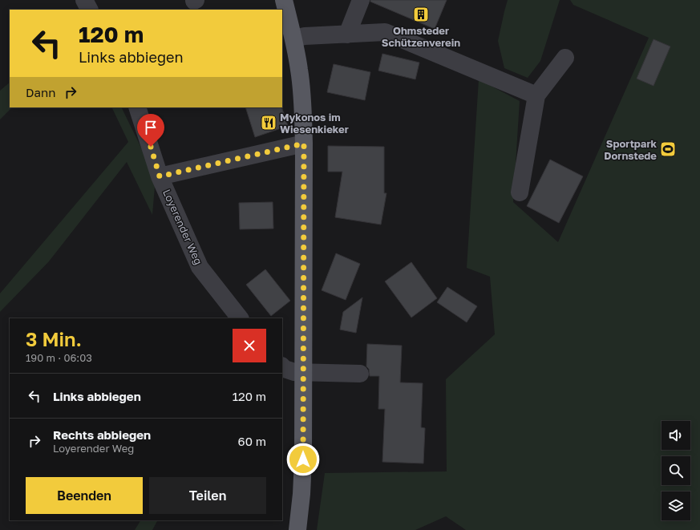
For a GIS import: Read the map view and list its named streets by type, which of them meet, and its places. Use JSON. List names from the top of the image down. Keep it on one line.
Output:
{"streets":{"street":["Loyerender Weg"]},"places":{"building":["Ohmsteder Schützenverein"],"restaurant":["Mykonos im Wiesenkieker"],"sports":["Sportpark Dornstede"]},"page":{"turn":["120 m","Links abbiegen"],"then":"Dann","heading":["3 Min.","190 m · 06:03"],"list":[{"name":"Links abbiegen","value":"120 m"},{"name":"Rechts abbiegen","note":"Loyerender Weg","value":"60 m"}],"buttons":["Beenden","Teilen"]}}
